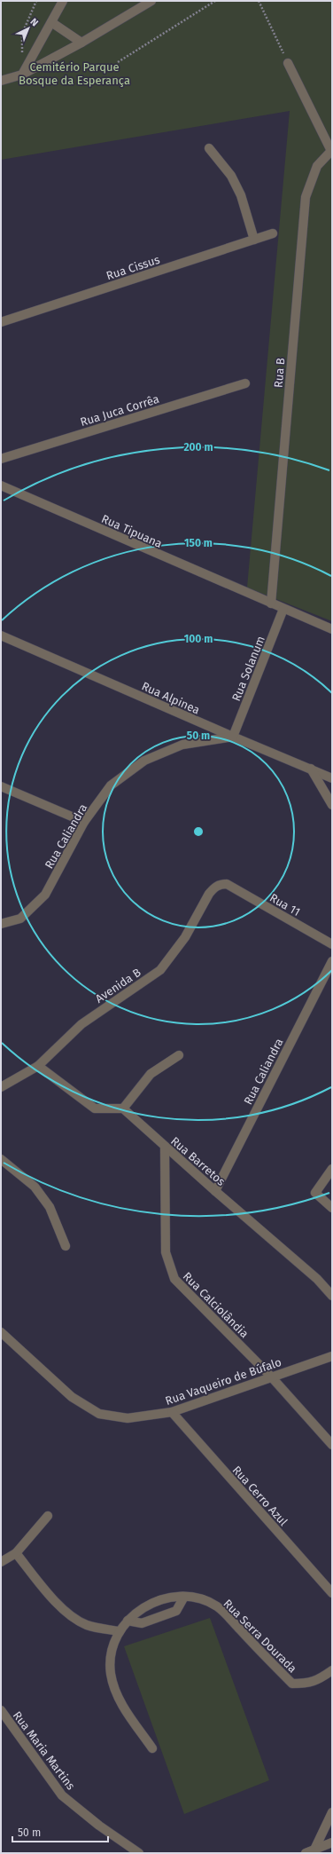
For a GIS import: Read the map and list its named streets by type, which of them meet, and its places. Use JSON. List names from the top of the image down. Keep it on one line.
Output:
{"streets":{"street":["Rua Cissus","Rua B","Rua Juca Corrêa","Rua Tipuana","Rua Solanum","Rua Alpinea","Rua Caliandra","Rua 11","Avenida B","Rua Barretos","Rua Calciolândia","Rua Vaqueiro de Búfalo","Rua Cerro Azul","Rua Serra Dourada","Rua Maria Martins"]},"crossings":[["Rua B","Rua Tipuana"],["Rua Tipuana","Rua Solanum"],["Rua Solanum","Rua Alpinea"],["Rua Solanum","Rua Caliandra"],["Rua Alpinea","Rua Caliandra"],["Rua Caliandra","Rua Barretos"],["Rua 11","Avenida B"],["Rua Barretos","Rua Calciolândia"],["Rua Calciolândia","Rua Vaqueiro de Búfalo"],["Rua Vaqueiro de Búfalo","Rua Cerro Azul"]],"parks":["Cemitério Parque Bosque da Esperança"],"scale_bar":"50 m","north":"top right","rings":["200 m","150 m","100 m","50 m"]}
